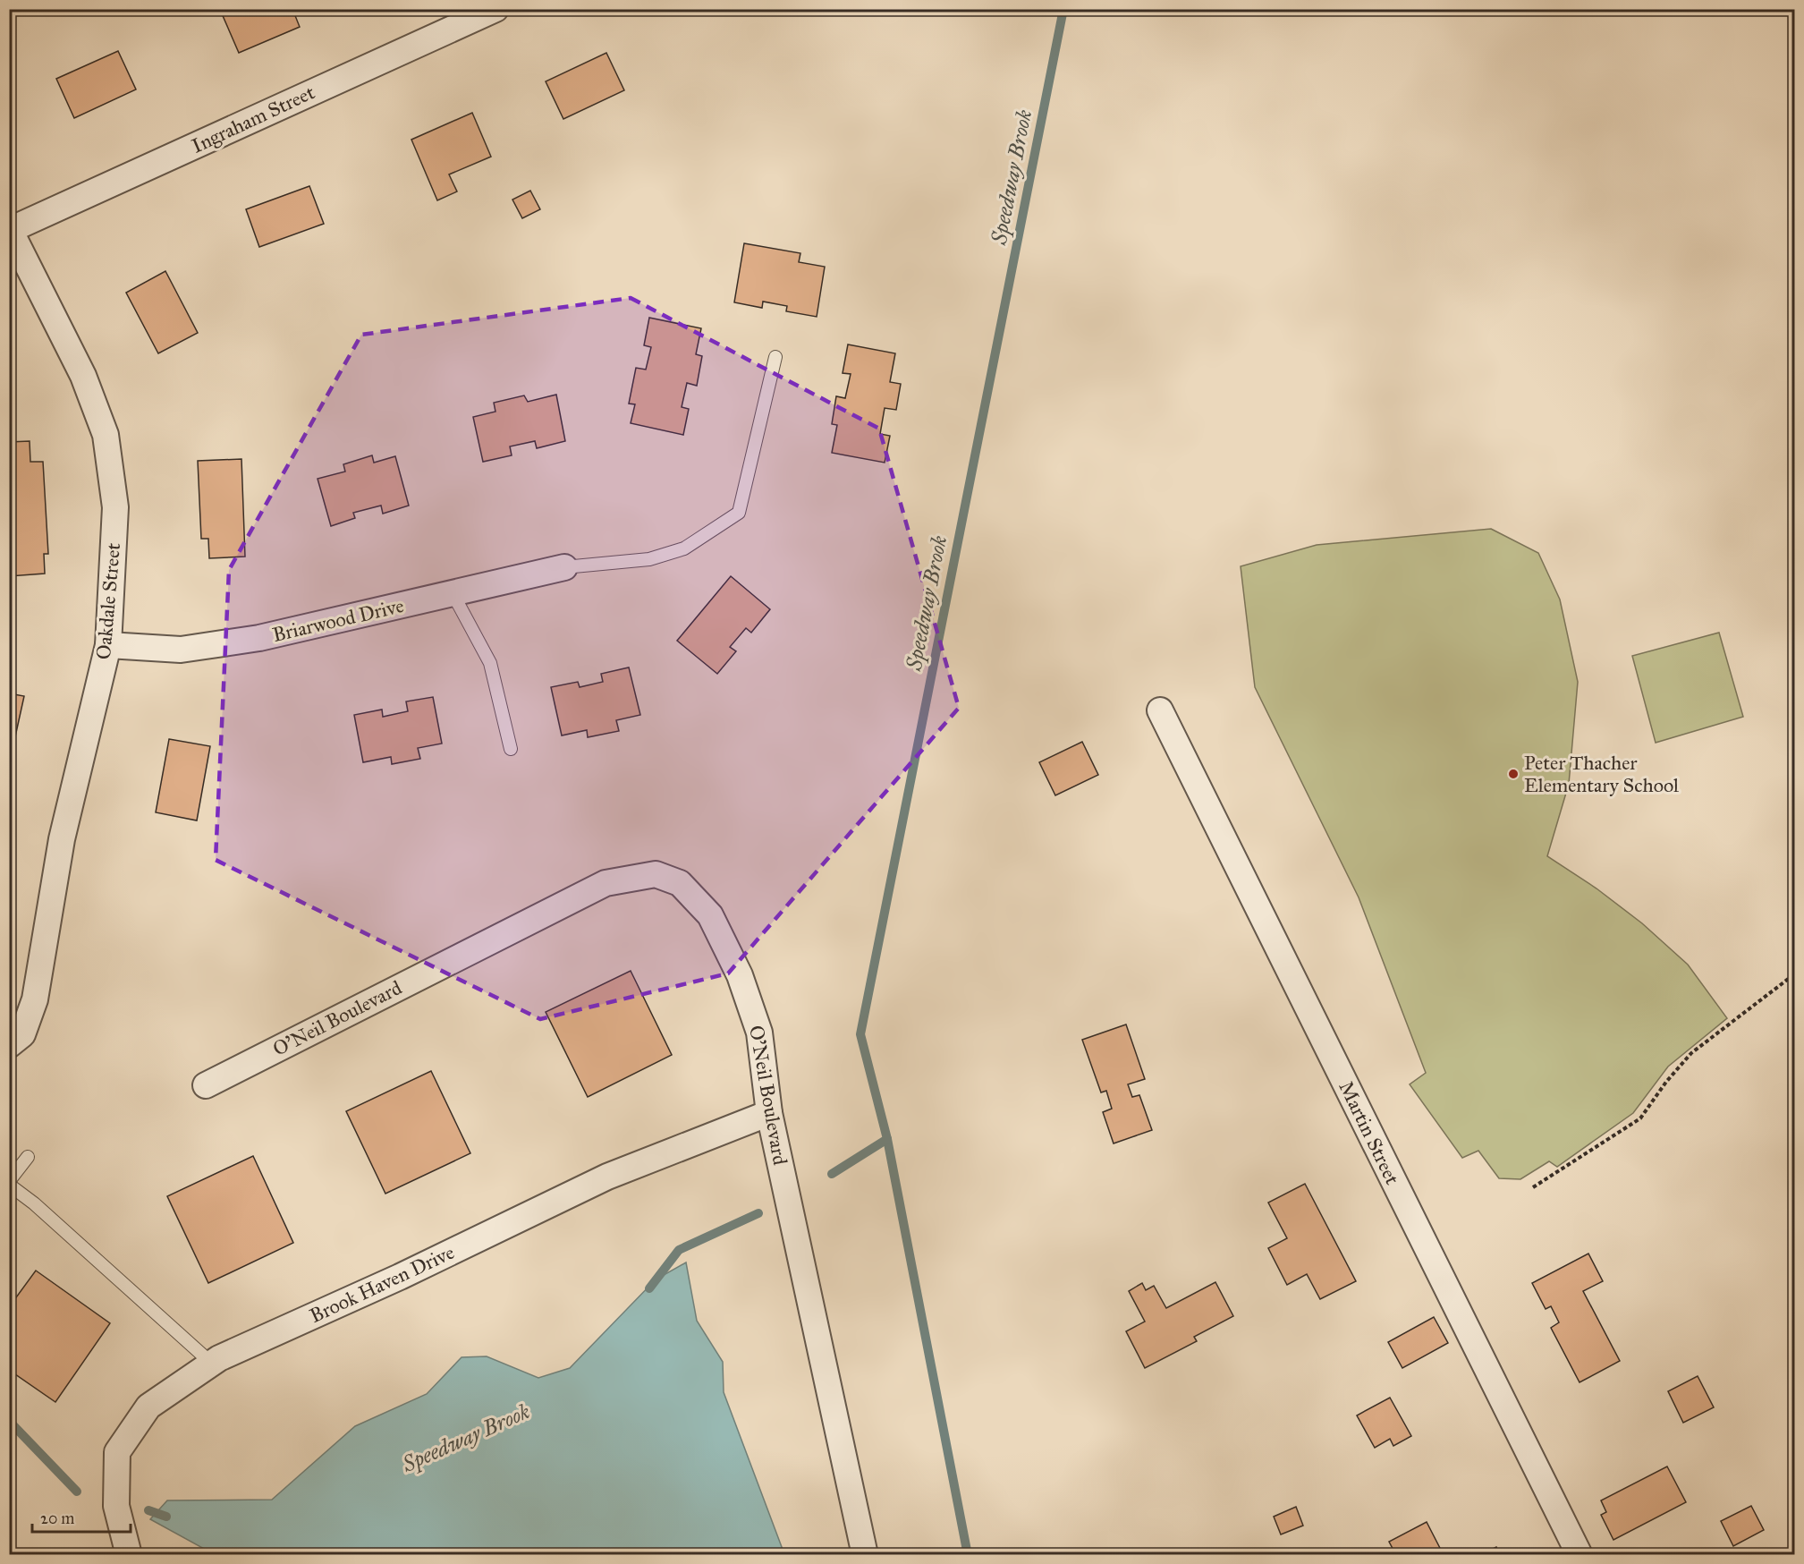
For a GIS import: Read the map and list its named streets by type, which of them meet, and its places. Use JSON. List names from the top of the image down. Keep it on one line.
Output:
{"streets":{"street":["Ingraham Street","Oakdale Street","Briarwood Drive","O'Neil Boulevard","Martin Street","Brook Haven Drive"]},"crossings":[["Ingraham Street","Oakdale Street"],["Oakdale Street","Briarwood Drive"],["O'Neil Boulevard","Brook Haven Drive"]],"water":["Speedway Brook"],"places":["Peter Thacher Elementary School"],"scale_bar":"20 m"}
